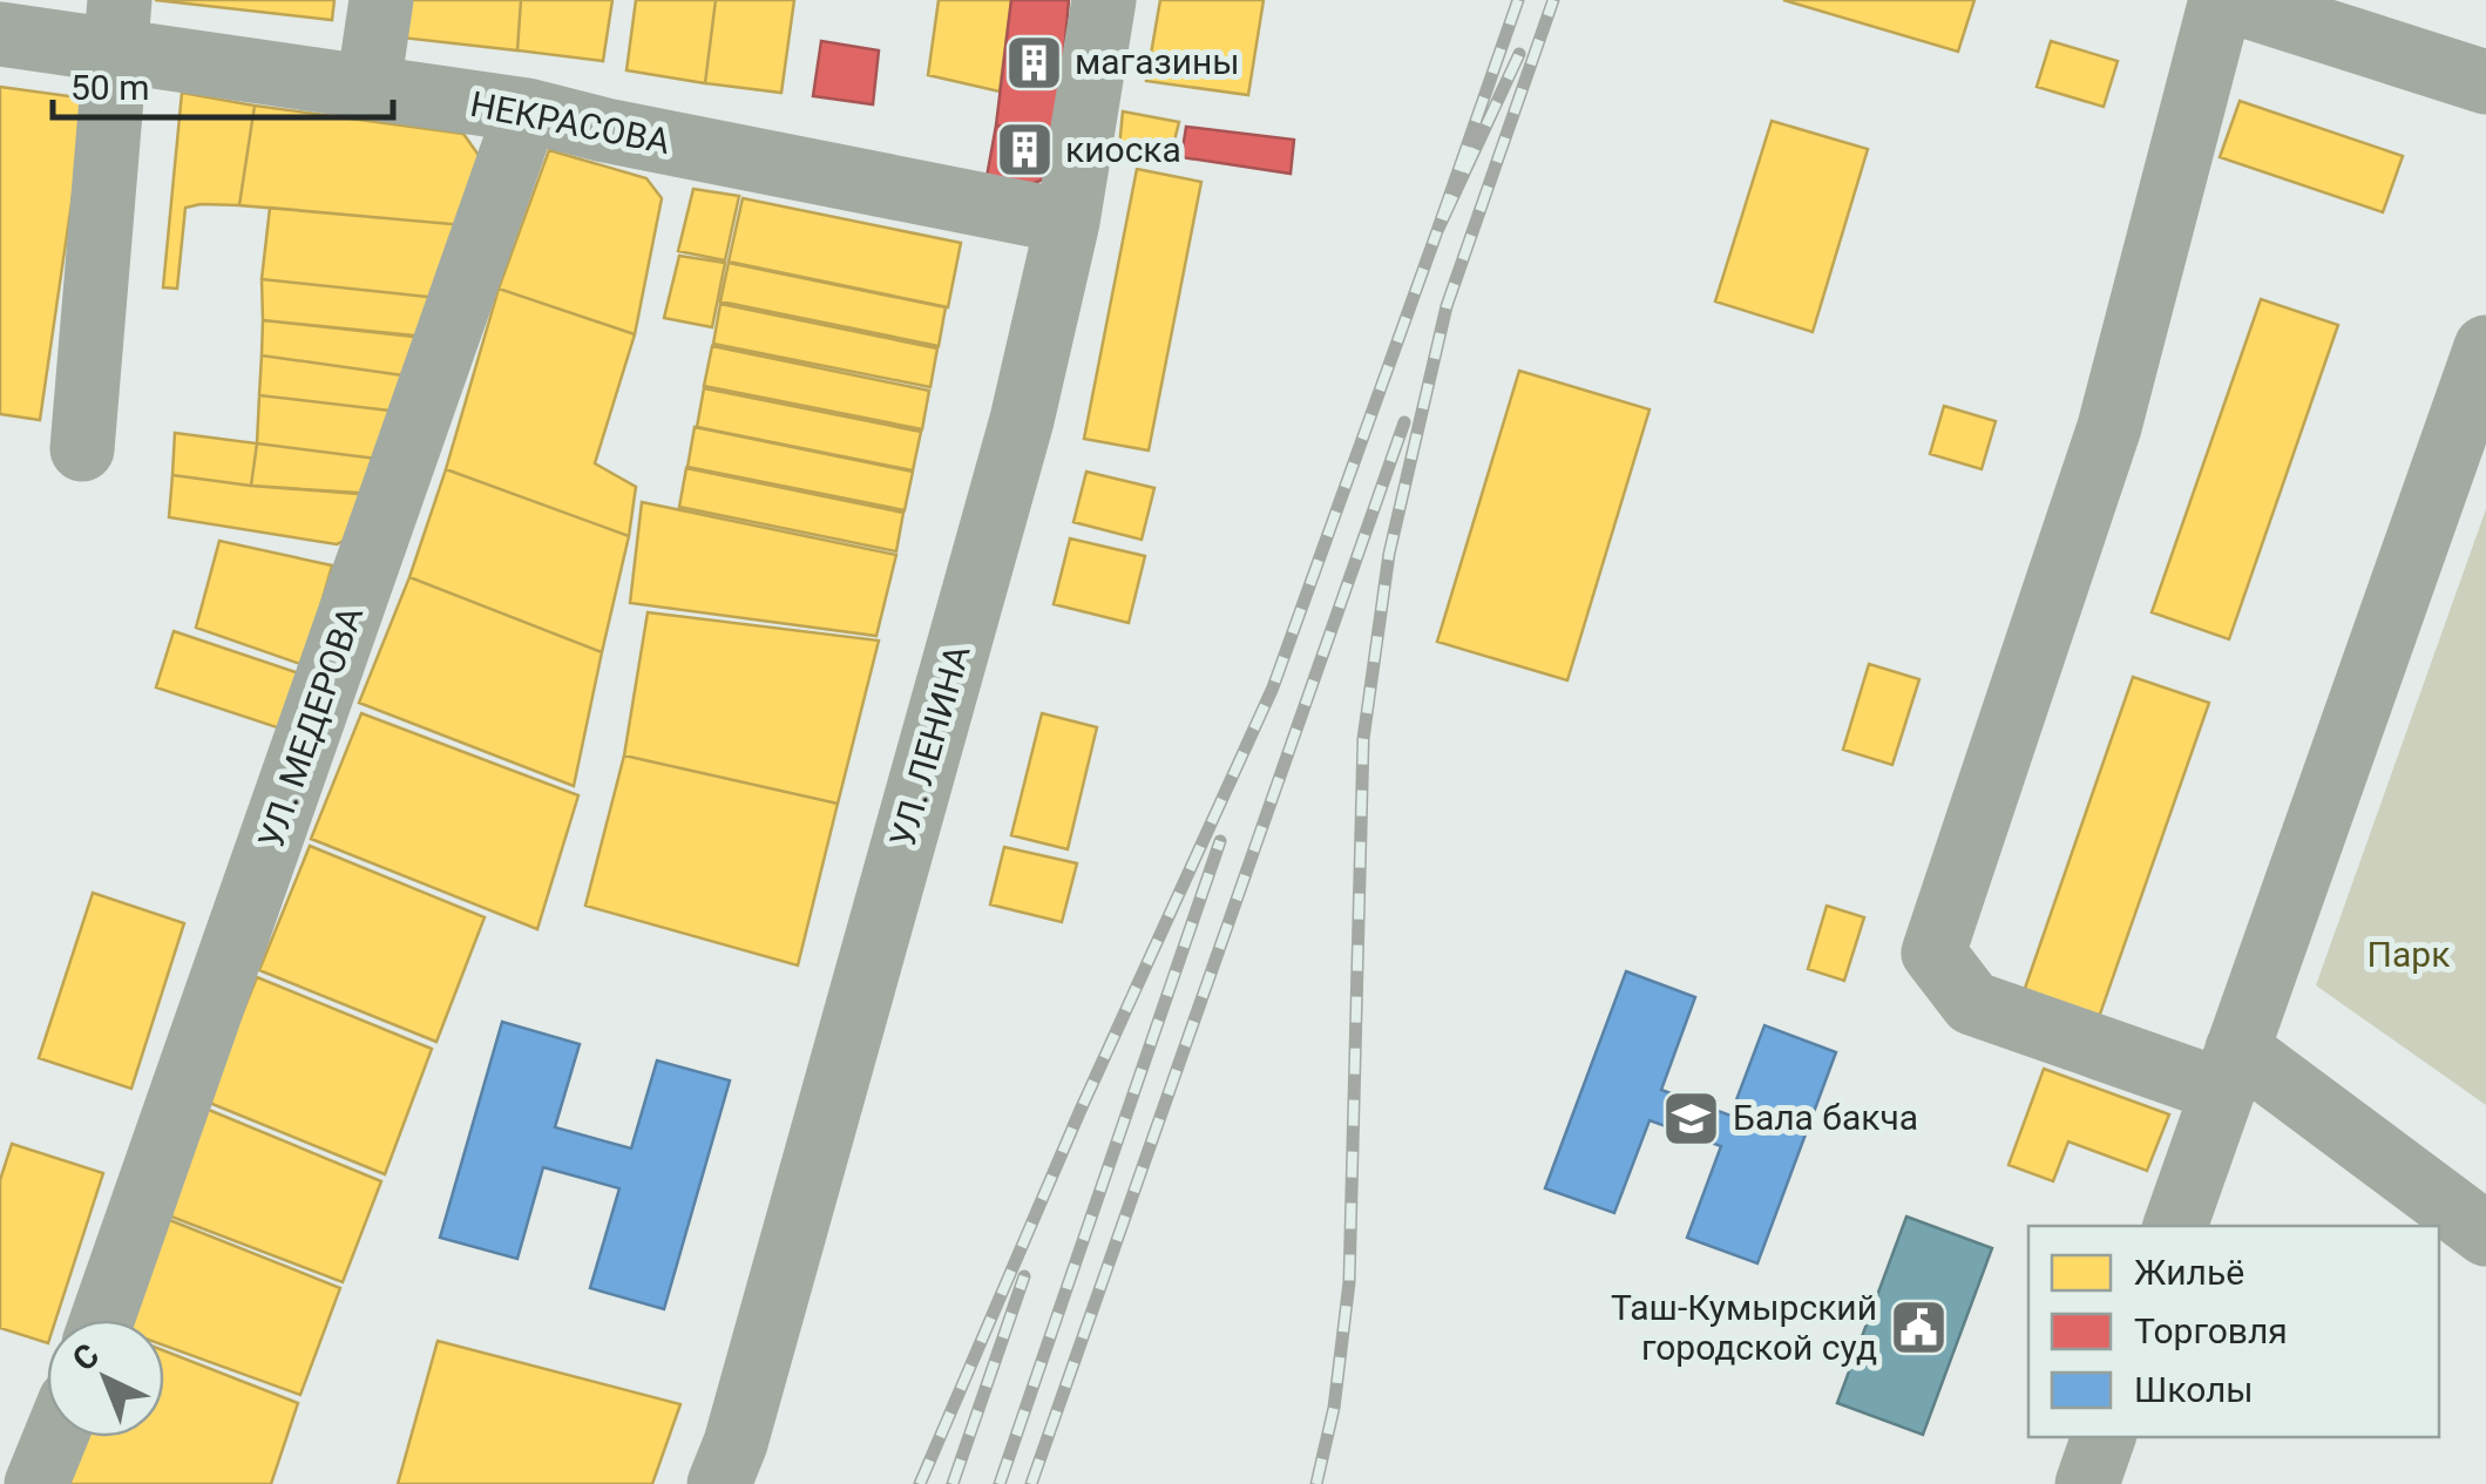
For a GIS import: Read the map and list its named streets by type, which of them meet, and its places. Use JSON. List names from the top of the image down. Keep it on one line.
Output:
{"streets":{"street":["НЕКРАСОВА","УЛ. МЕДЕРОВА","УЛ. ЛЕНИНА"]},"crossings":[["НЕКРАСОВА","УЛ. МЕДЕРОВА"],["НЕКРАСОВА","УЛ. ЛЕНИНА"]],"parks":["Парк"],"places":{"building":["магазины","киоска"],"school or university":["Бала бакча"],"public building":["Таш-Кумырский городской суд"]},"legend":["Жильё","Торговля","Школы"],"scale_bar":"50 m","north":"top left"}
